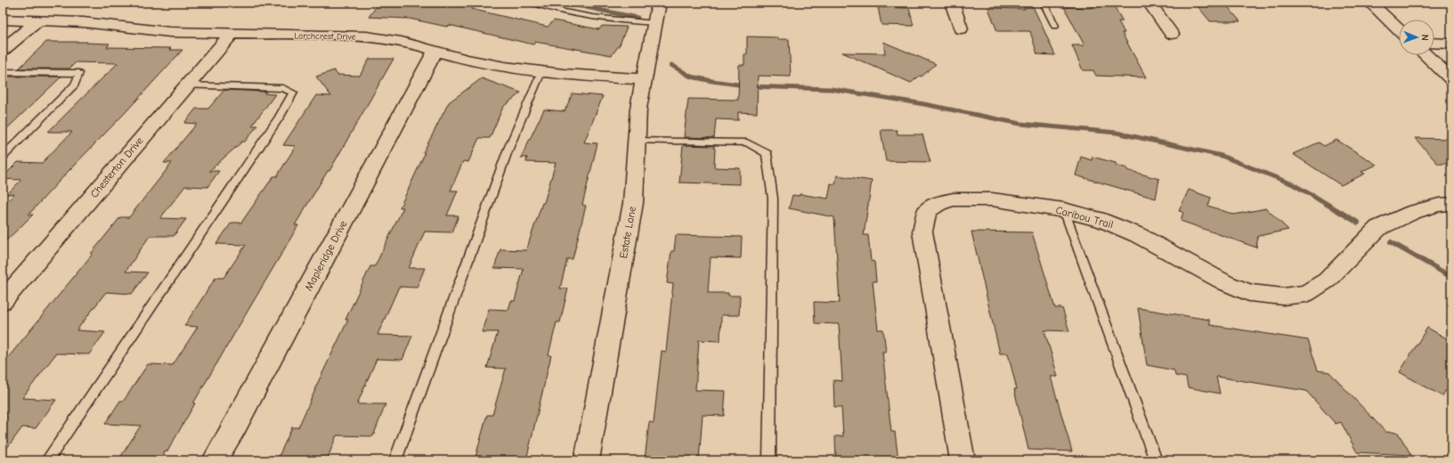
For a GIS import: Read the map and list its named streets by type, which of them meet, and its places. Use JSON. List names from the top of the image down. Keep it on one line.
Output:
{"streets":{"street":["Larchcrest Drive","Chesterton Drive","Caribou Trail","Estate Lane","Mapleridge Drive"]},"crossings":[["Larchcrest Drive","Chesterton Drive"],["Larchcrest Drive","Estate Lane"],["Larchcrest Drive","Mapleridge Drive"]],"north":"right"}
